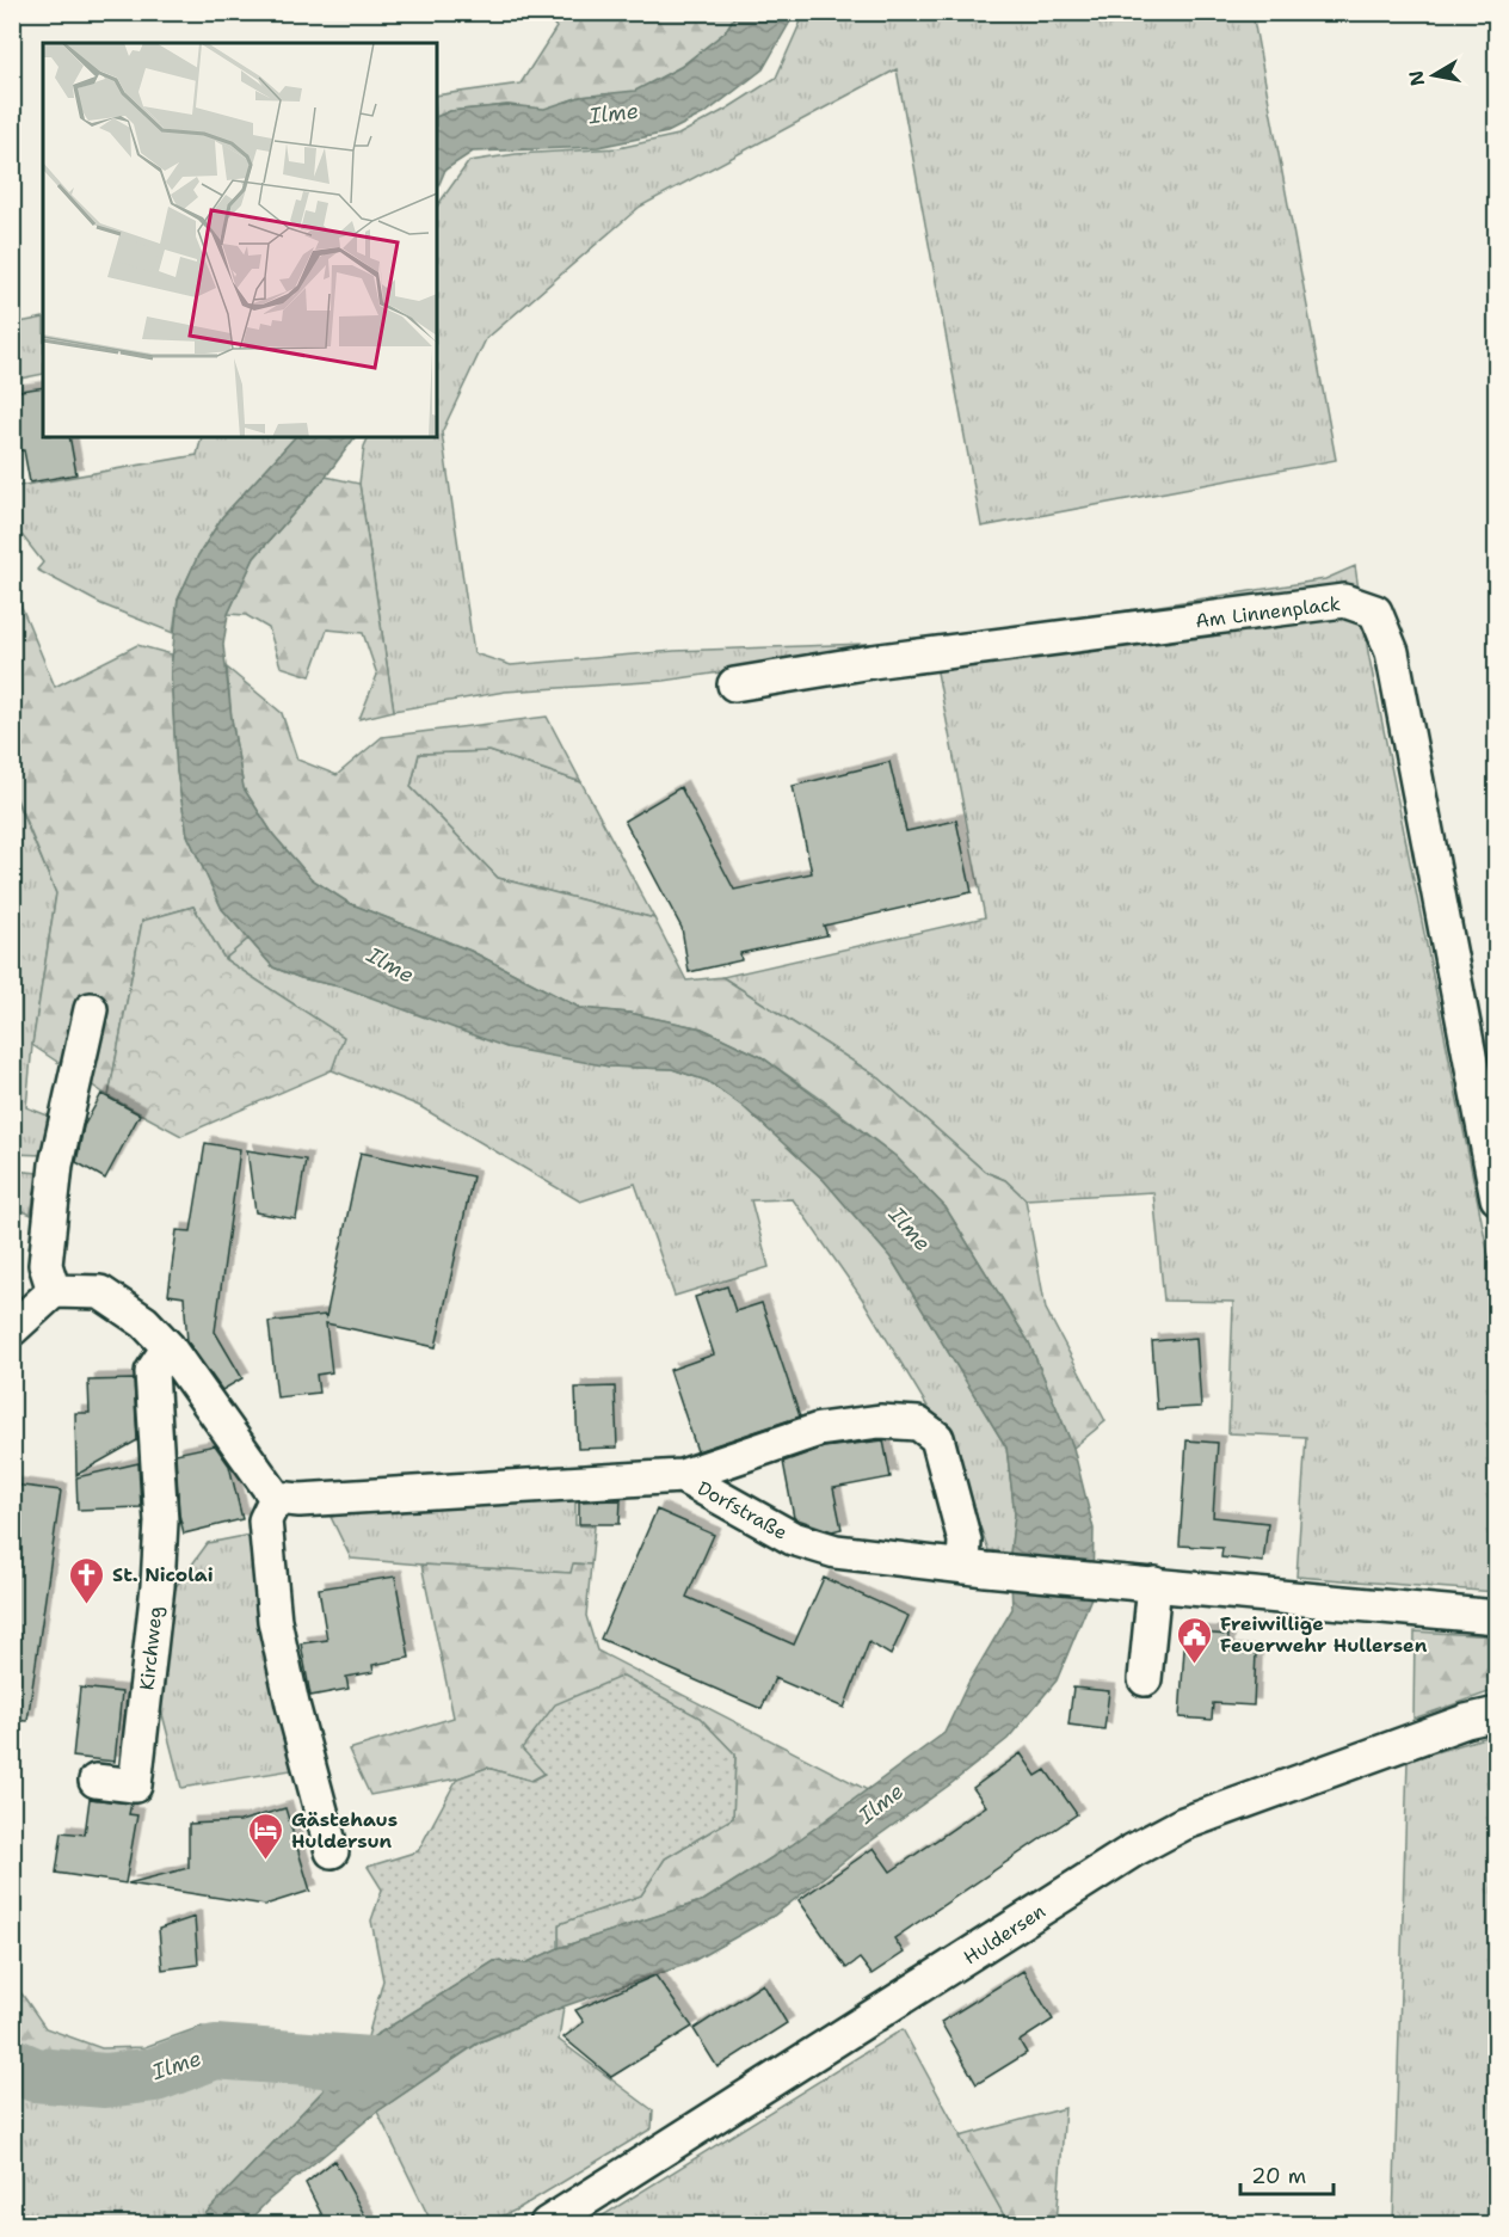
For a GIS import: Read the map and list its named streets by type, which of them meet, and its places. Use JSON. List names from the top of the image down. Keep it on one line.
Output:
{"streets":{"street":["Am Linnenplack","Dorfstraße","Kirchweg","Huldersen"]},"water":["Ilme"],"places":{"church":["St. Nicolai"],"public building":["Freiwillige Feuerwehr Hullersen"],"hotel":["Gästehaus Huldersun"]},"scale_bar":"20 m","north":"left"}
